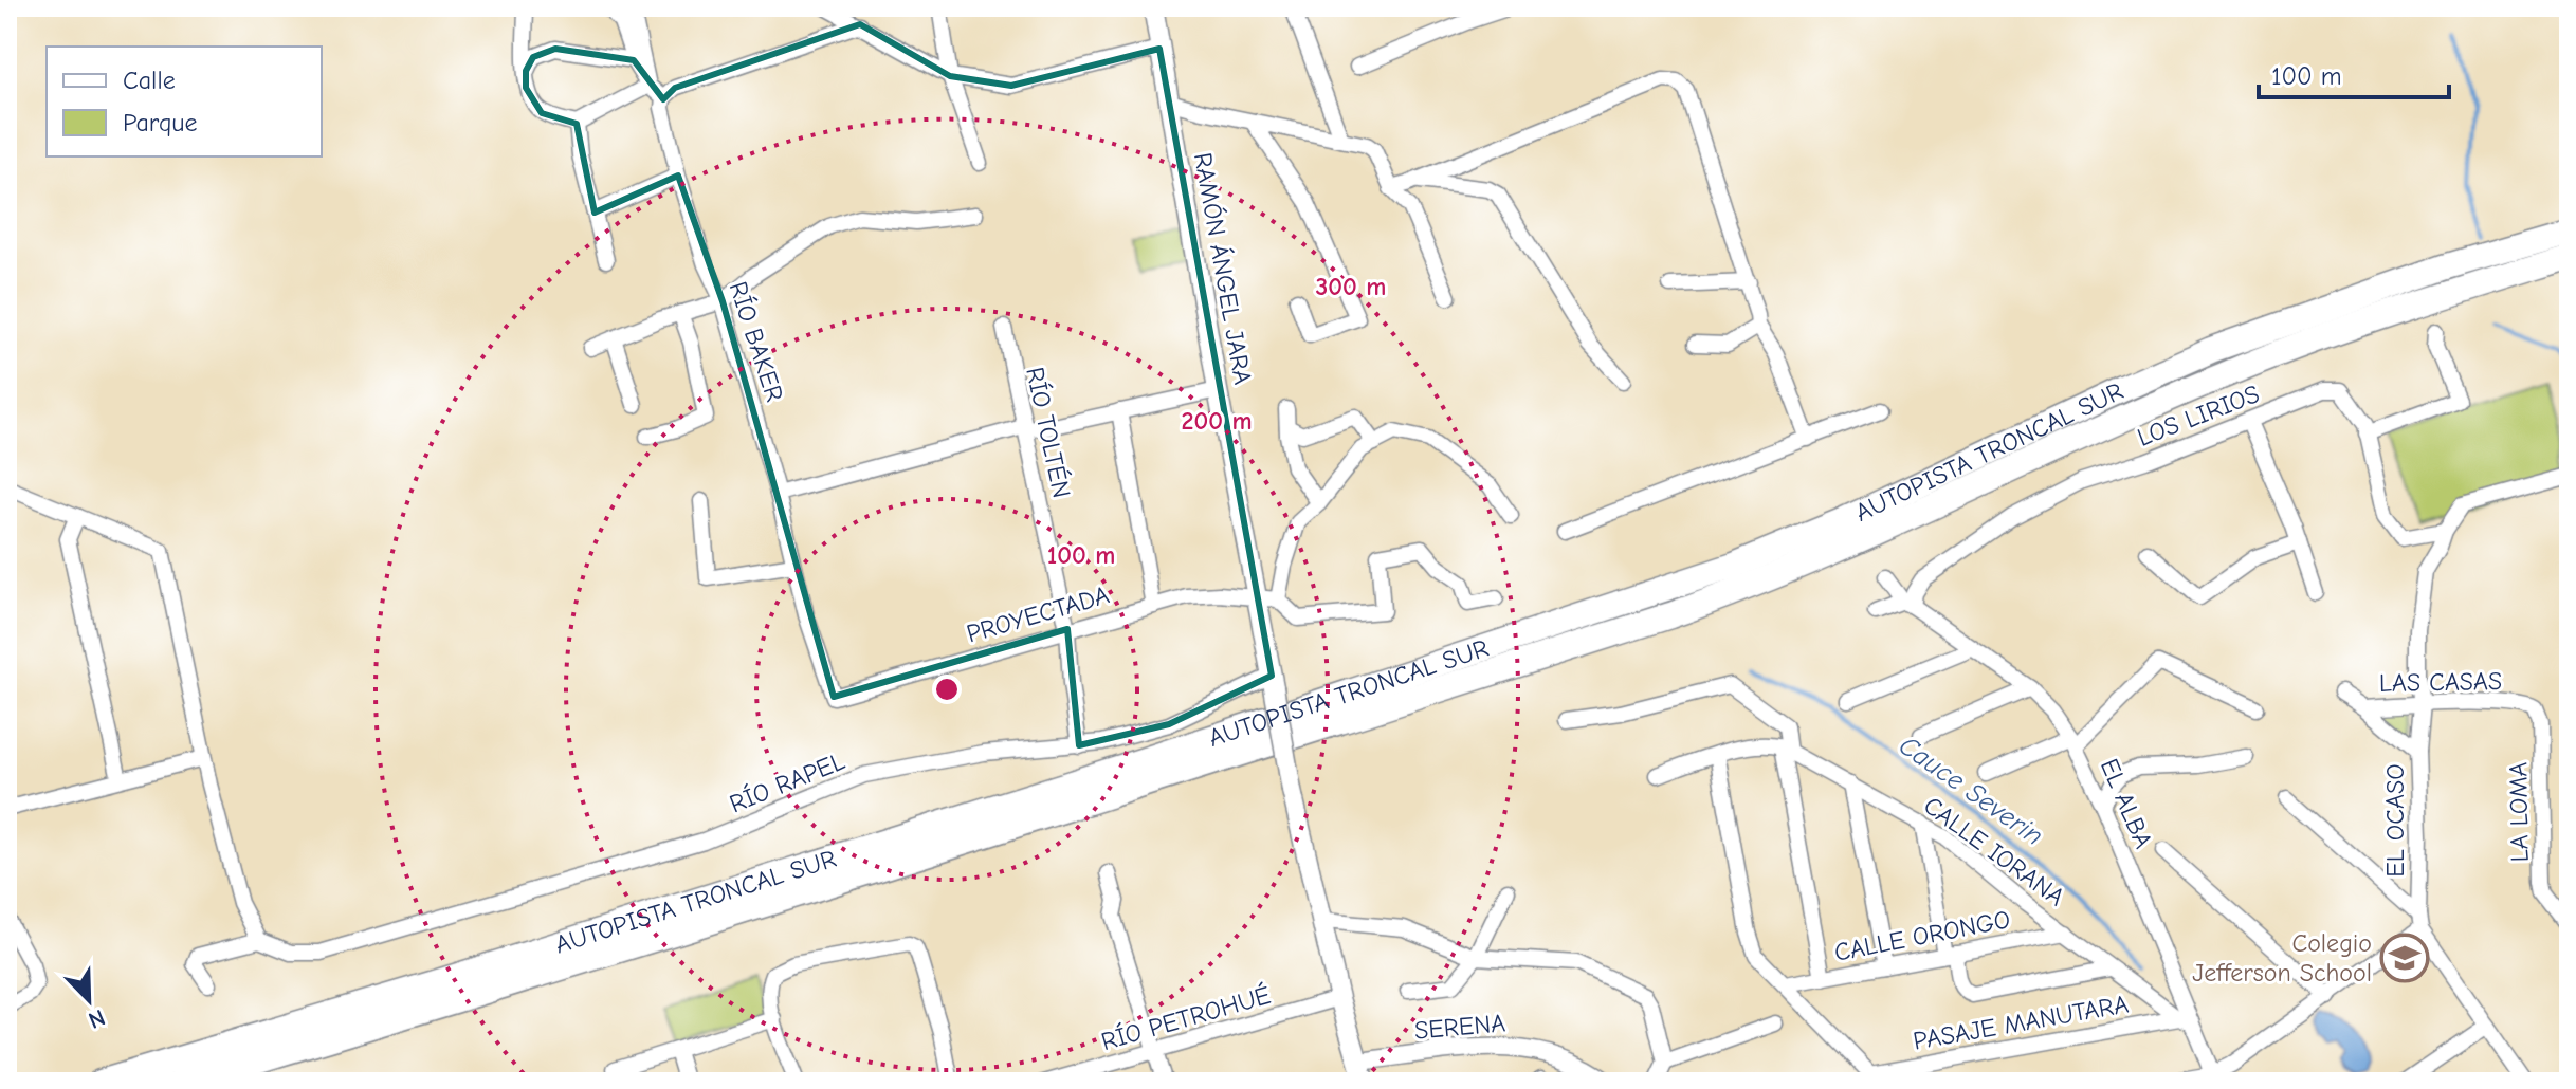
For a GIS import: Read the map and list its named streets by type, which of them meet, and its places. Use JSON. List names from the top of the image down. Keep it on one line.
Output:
{"streets":{"highway":["AUTOPISTA TRONCAL SUR"],"main road":["RAMÓN ÁNGEL JARA"],"street":["RÍO BAKER","LOS LIRIOS","RÍO TOLTÉN","PROYECTADA","LAS CASAS","RÍO RAPEL","EL ALBA","LA LOMA","EL OCASO","CALLE IORANA","CALLE ORONGO","RÍO PETROHUÉ","PASAJE MANUTARA","SERENA"]},"crossings":[["RAMÓN ÁNGEL JARA","PROYECTADA"],["RAMÓN ÁNGEL JARA","RÍO RAPEL"],["RAMÓN ÁNGEL JARA","RÍO PETROHUÉ"],["RAMÓN ÁNGEL JARA","SERENA"],["RÍO BAKER","PROYECTADA"],["LOS LIRIOS","EL ALBA"],["LOS LIRIOS","EL OCASO"],["RÍO TOLTÉN","PROYECTADA"],["RÍO TOLTÉN","RÍO RAPEL"],["LAS CASAS","LA LOMA"],["LAS CASAS","EL OCASO"],["EL ALBA","CALLE IORANA"],["EL ALBA","PASAJE MANUTARA"],["CALLE IORANA","CALLE ORONGO"],["CALLE IORANA","PASAJE MANUTARA"]],"water":["Cauce Severin"],"places":{"school or university":["Colegio Jefferson School"]},"legend":["Calle","Parque"],"scale_bar":"100 m","north":"bottom right","rings":["300 m","200 m","100 m"]}
